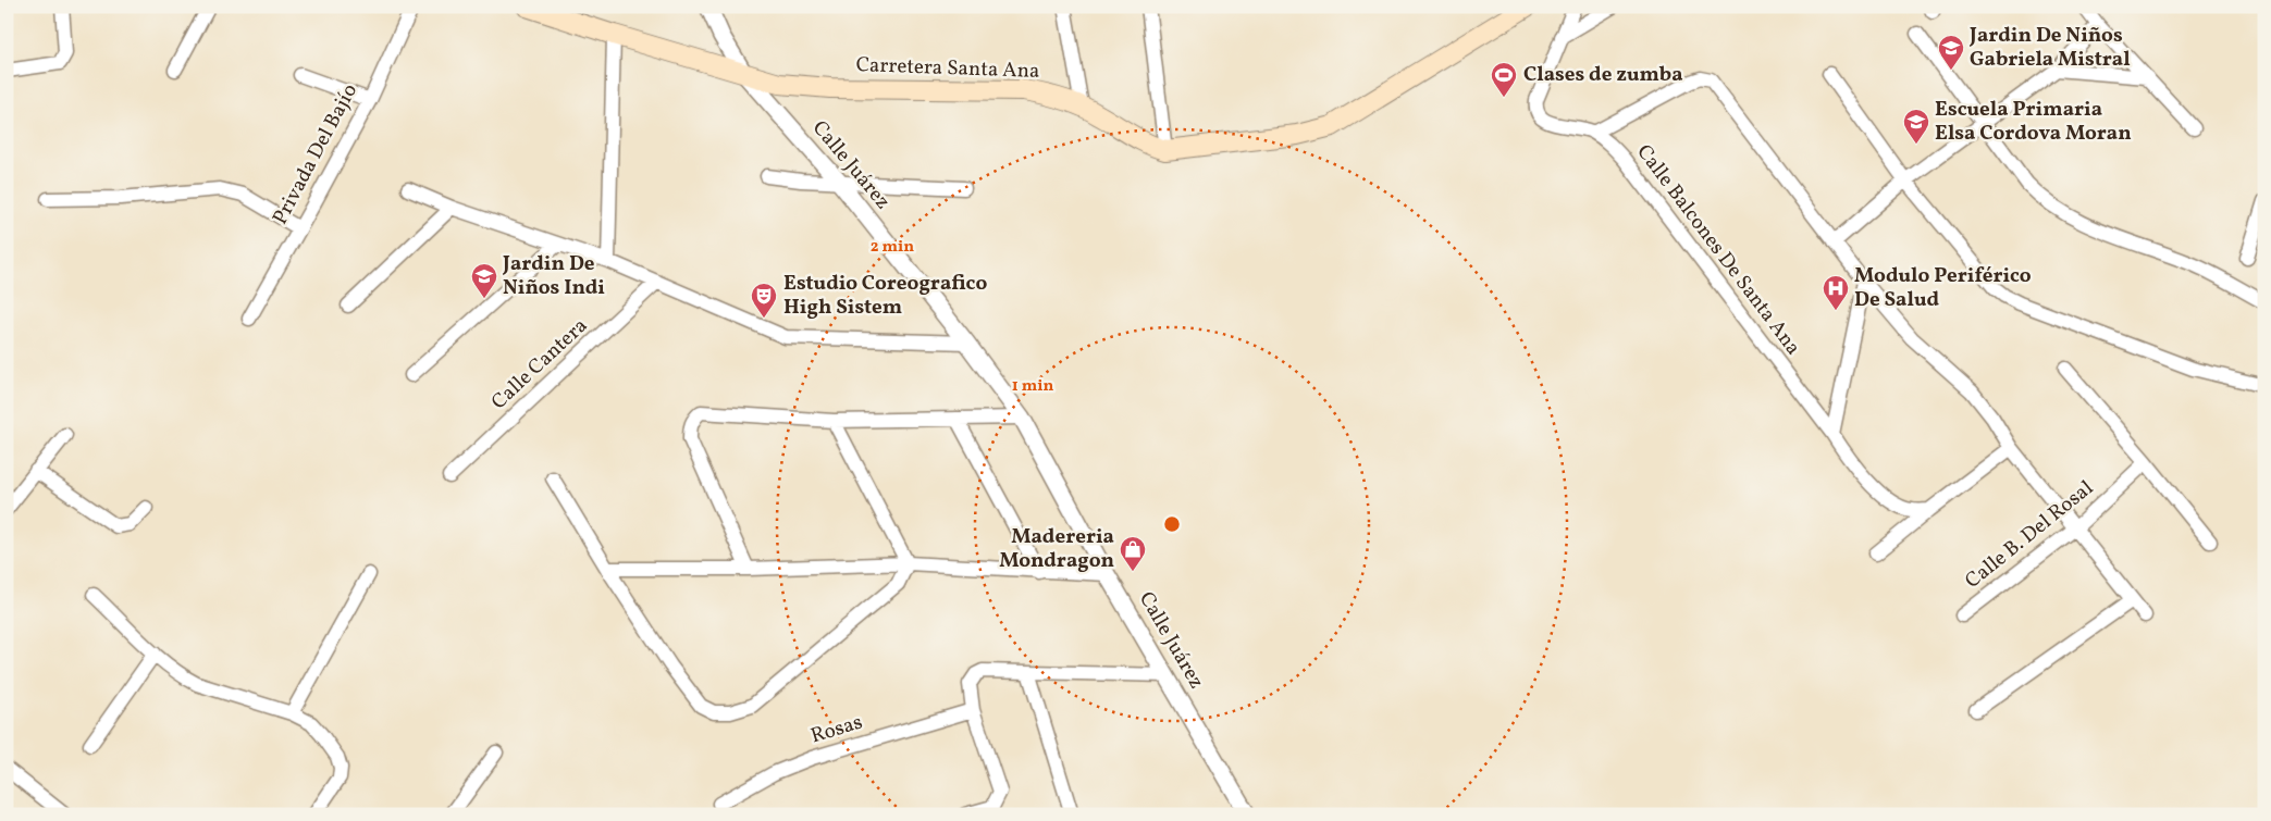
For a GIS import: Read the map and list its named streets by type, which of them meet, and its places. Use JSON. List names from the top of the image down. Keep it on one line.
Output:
{"streets":{"main road":["Carretera Santa Ana"],"street":["Privada Del Bajío","Calle Juárez","Calle Balcones De Santa Ana","Calle Cantera","Calle B. Del Rosal","Rosas"]},"crossings":[["Carretera Santa Ana","Calle Juárez"]],"places":{"school or university":["Jardin De Niños Gabriela Mistral","Escuela Primaria Elsa Cordova Moran","Jardin De Niños Indi"],"sports":["Clases de zumba"],"hospital":["Modulo Periférico De Salud"],"theatre":["Estudio Coreografico High Sistem"],"shop":["Madereria Mondragon"]},"rings":["2 min","1 min"]}
